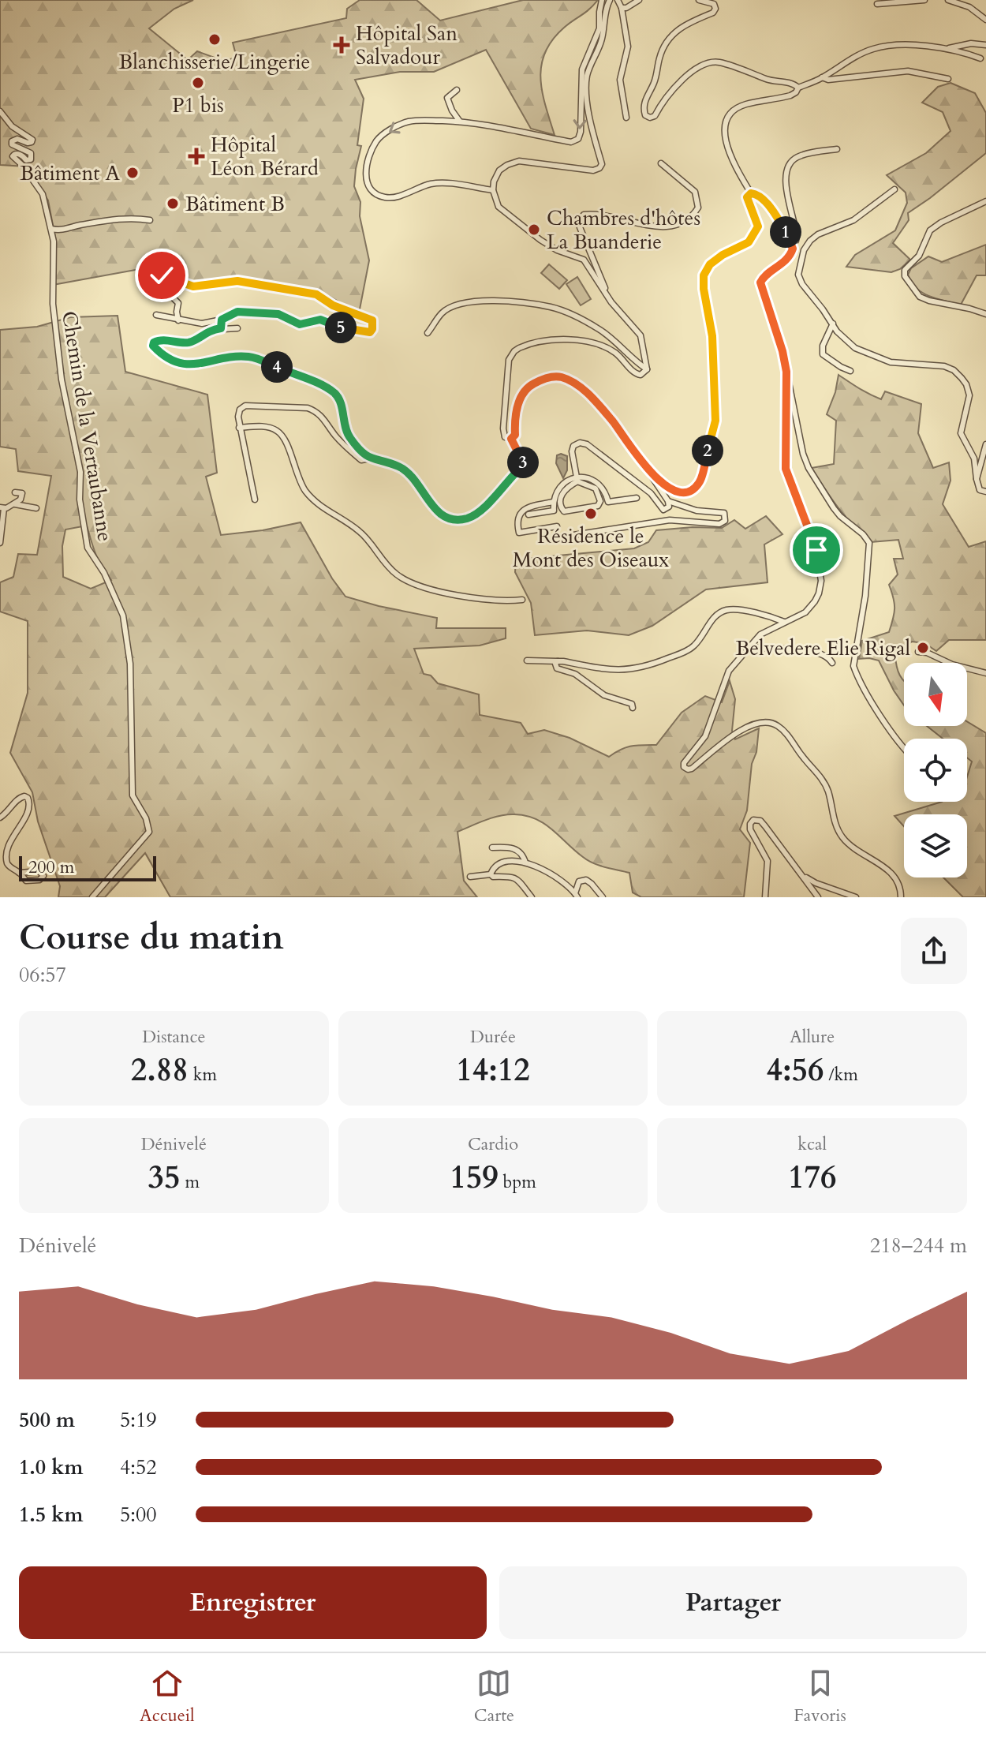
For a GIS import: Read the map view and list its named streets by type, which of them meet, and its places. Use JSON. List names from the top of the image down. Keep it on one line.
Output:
{"streets":{"street":["Chemin de la Vertaubanne"]},"places":{"other":["Blanchisserie/Lingerie","P1 bis","Bâtiment A","Bâtiment B","Chambres d'hôtes La Buanderie","Résidence le Mont des Oiseaux","Belvedere Elie Rigal"],"health":["Hôpital San Salvadour","Hôpital Léon Bérard"]},"scale_bar":"200 m","north":"bottom","page":{"pins":["1","5","4","2","3"],"scale":"200 m","heading":["Course du matin","06:57"],"stats":[["Distance","2.88 km"],["Durée","14:12"],["Allure","4:56 /km"],["Dénivelé","35 m"],["Cardio","159 bpm"],["kcal","176"]],"chart":["Dénivelé","218–244 m"],"list":[{"name":"500 m","note":"5:19"},{"name":"1.0 km","note":"4:52"},{"name":"1.5 km","note":"5:00"}],"buttons":["Enregistrer","Partager"],"tabs":["Accueil","Carte","Favoris"]}}
